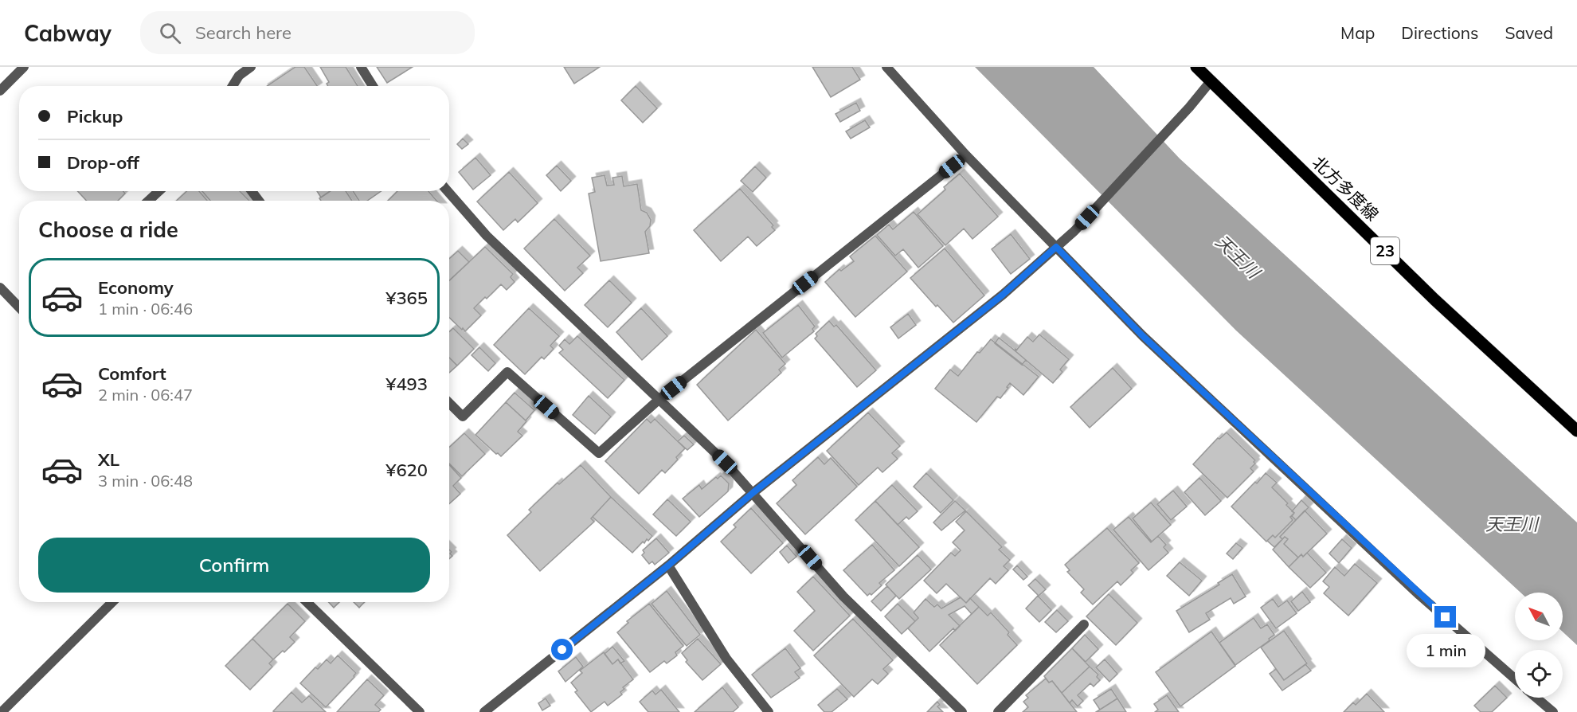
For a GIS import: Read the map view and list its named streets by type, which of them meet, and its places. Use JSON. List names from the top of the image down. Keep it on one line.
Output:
{"streets":{"main road":["北方多度線","23"]},"water":["天王川"],"north":"top left","page":{"header":"Cabway","search":"Search here","nav":["Map","Directions","Saved"],"banner":["Pickup","Drop-off"],"heading":"Choose a ride","list":[{"name":"Economy","note":"1 min · 06:46","value":"¥365"},{"name":"Comfort","note":"2 min · 06:47","value":"¥493"},{"name":"XL","note":"3 min · 06:48","value":"¥620"}],"buttons":"Confirm","bubble":"1 min"}}
